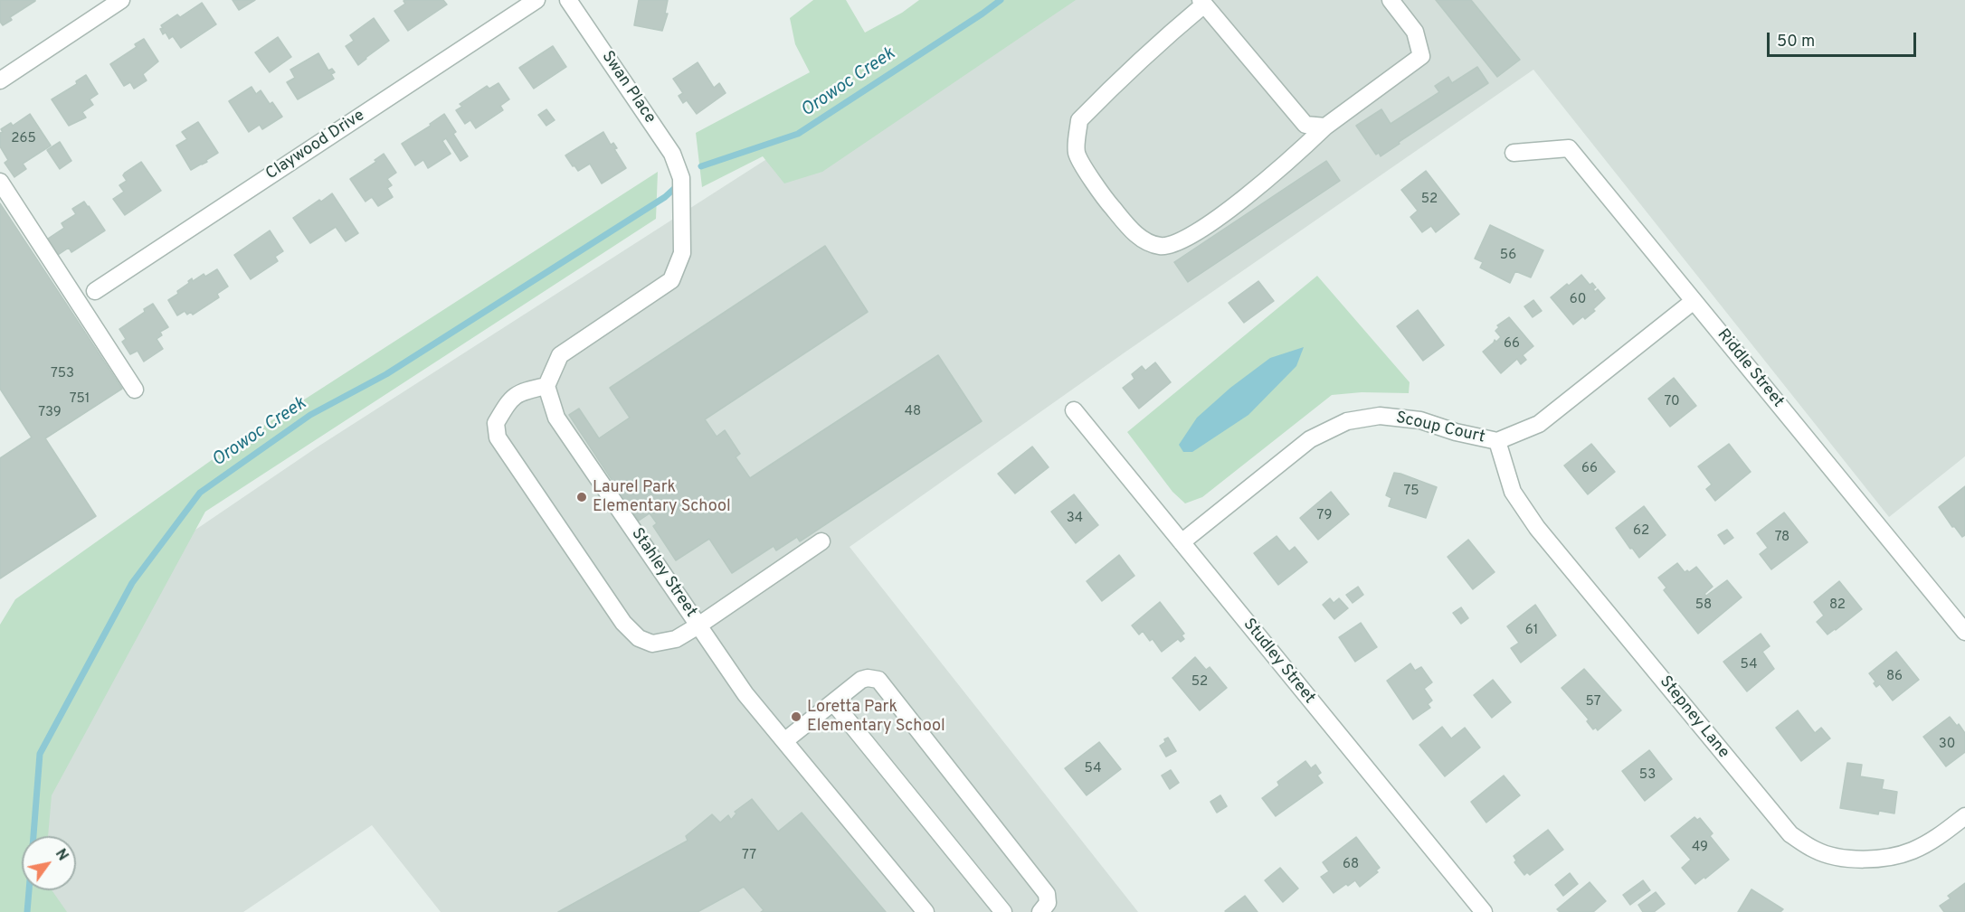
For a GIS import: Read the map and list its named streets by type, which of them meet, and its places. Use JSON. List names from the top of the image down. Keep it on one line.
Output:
{"streets":{"street":["Swan Place","Claywood Drive","Riddle Street","Scoup Court","Stahley Street","Studley Street","Stepney Lane"]},"crossings":[["Swan Place","Stahley Street"],["Riddle Street","Scoup Court"],["Scoup Court","Studley Street"],["Scoup Court","Stepney Lane"]],"water":["Orowoc Creek"],"places":["Laurel Park Elementary School","Loretta Park Elementary School"],"house_numbers":["265","52","56","60","66","753","751","70","48","739","66","75","79","34","62","78","58","82","61","54","86","52","57","30","54","53","49","77","68"],"scale_bar":"50 m","north":"top right"}
